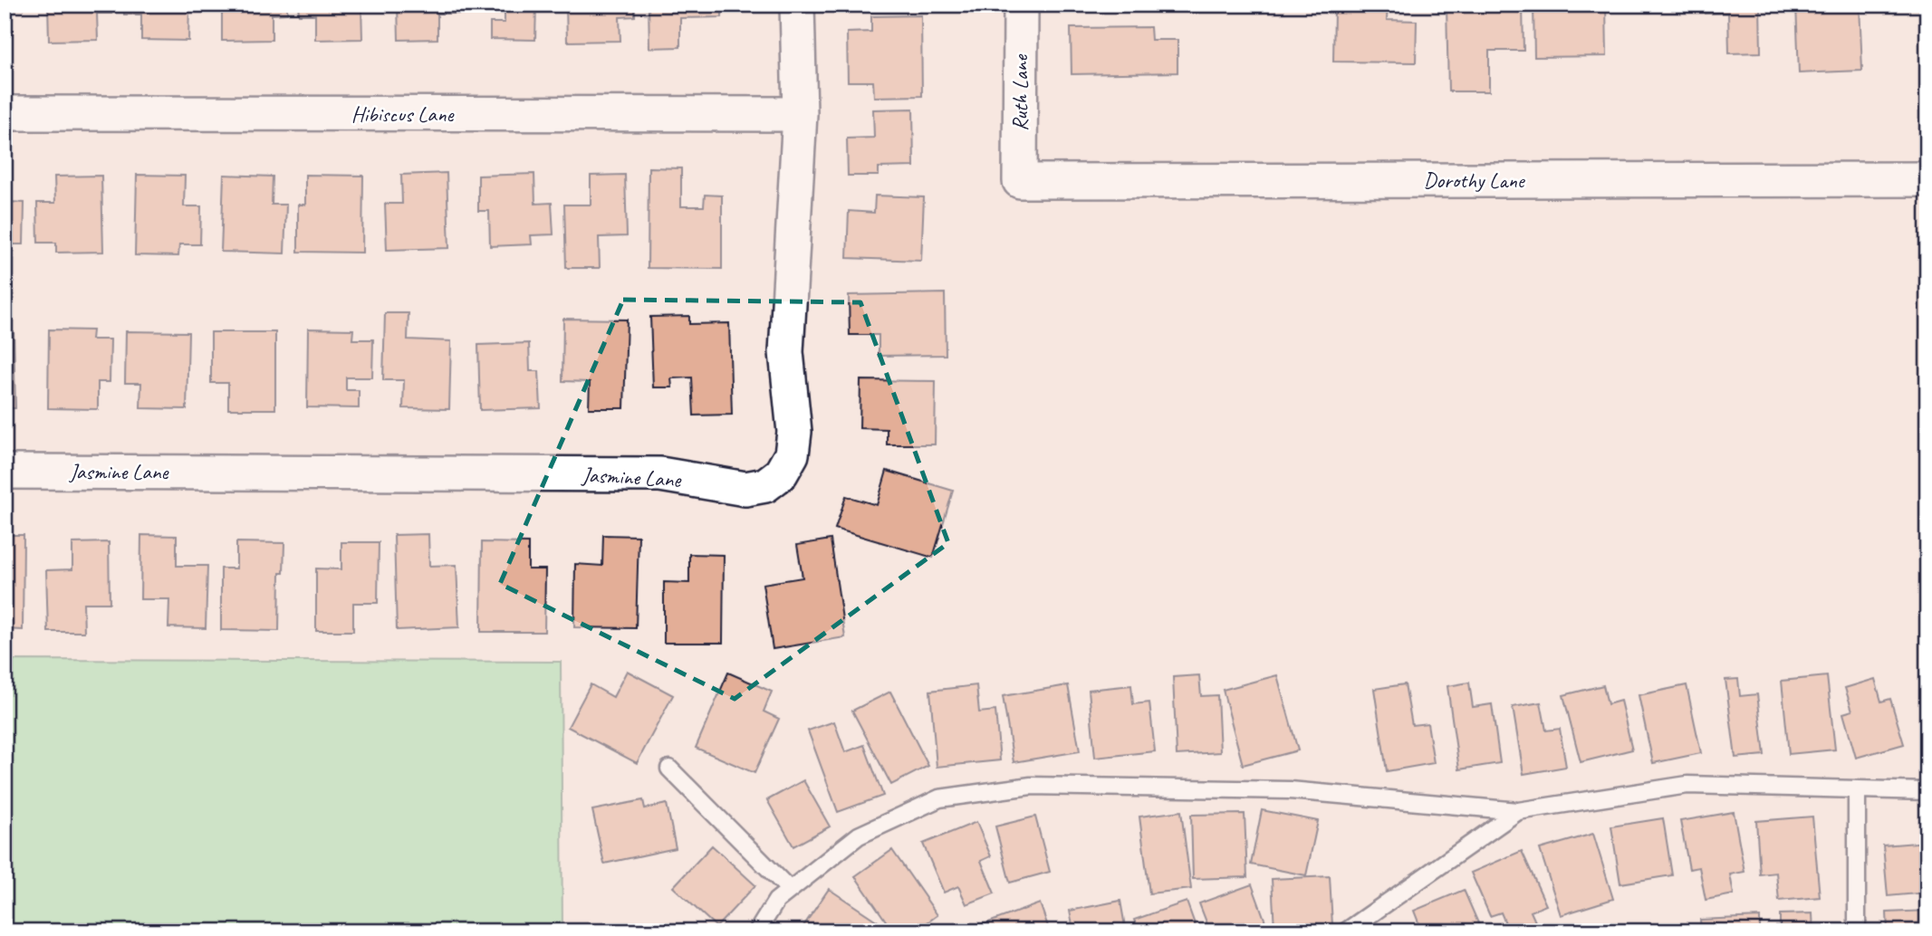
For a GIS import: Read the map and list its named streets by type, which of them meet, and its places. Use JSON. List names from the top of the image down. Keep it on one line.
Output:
{"streets":{"street":["Ruth Lane","Hibiscus Lane","Dorothy Lane","Jasmine Lane"]},"crossings":[["Ruth Lane","Dorothy Lane"],["Hibiscus Lane","Jasmine Lane"]]}
